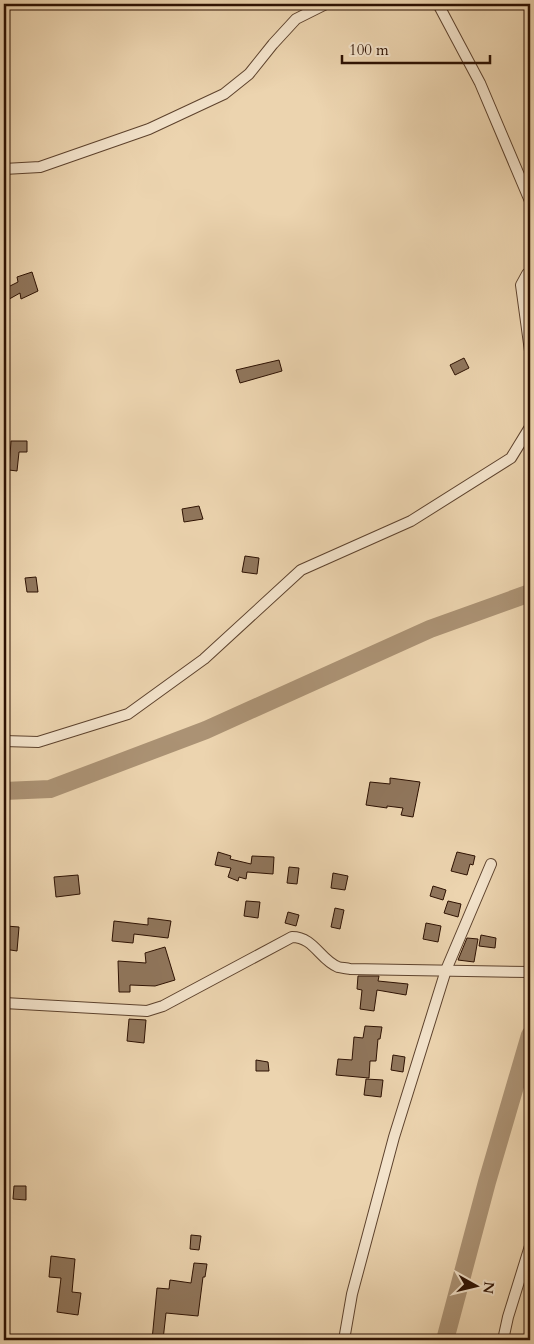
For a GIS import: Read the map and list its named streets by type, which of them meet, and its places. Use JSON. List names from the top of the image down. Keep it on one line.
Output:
{"scale_bar":"100 m","north":"right"}
